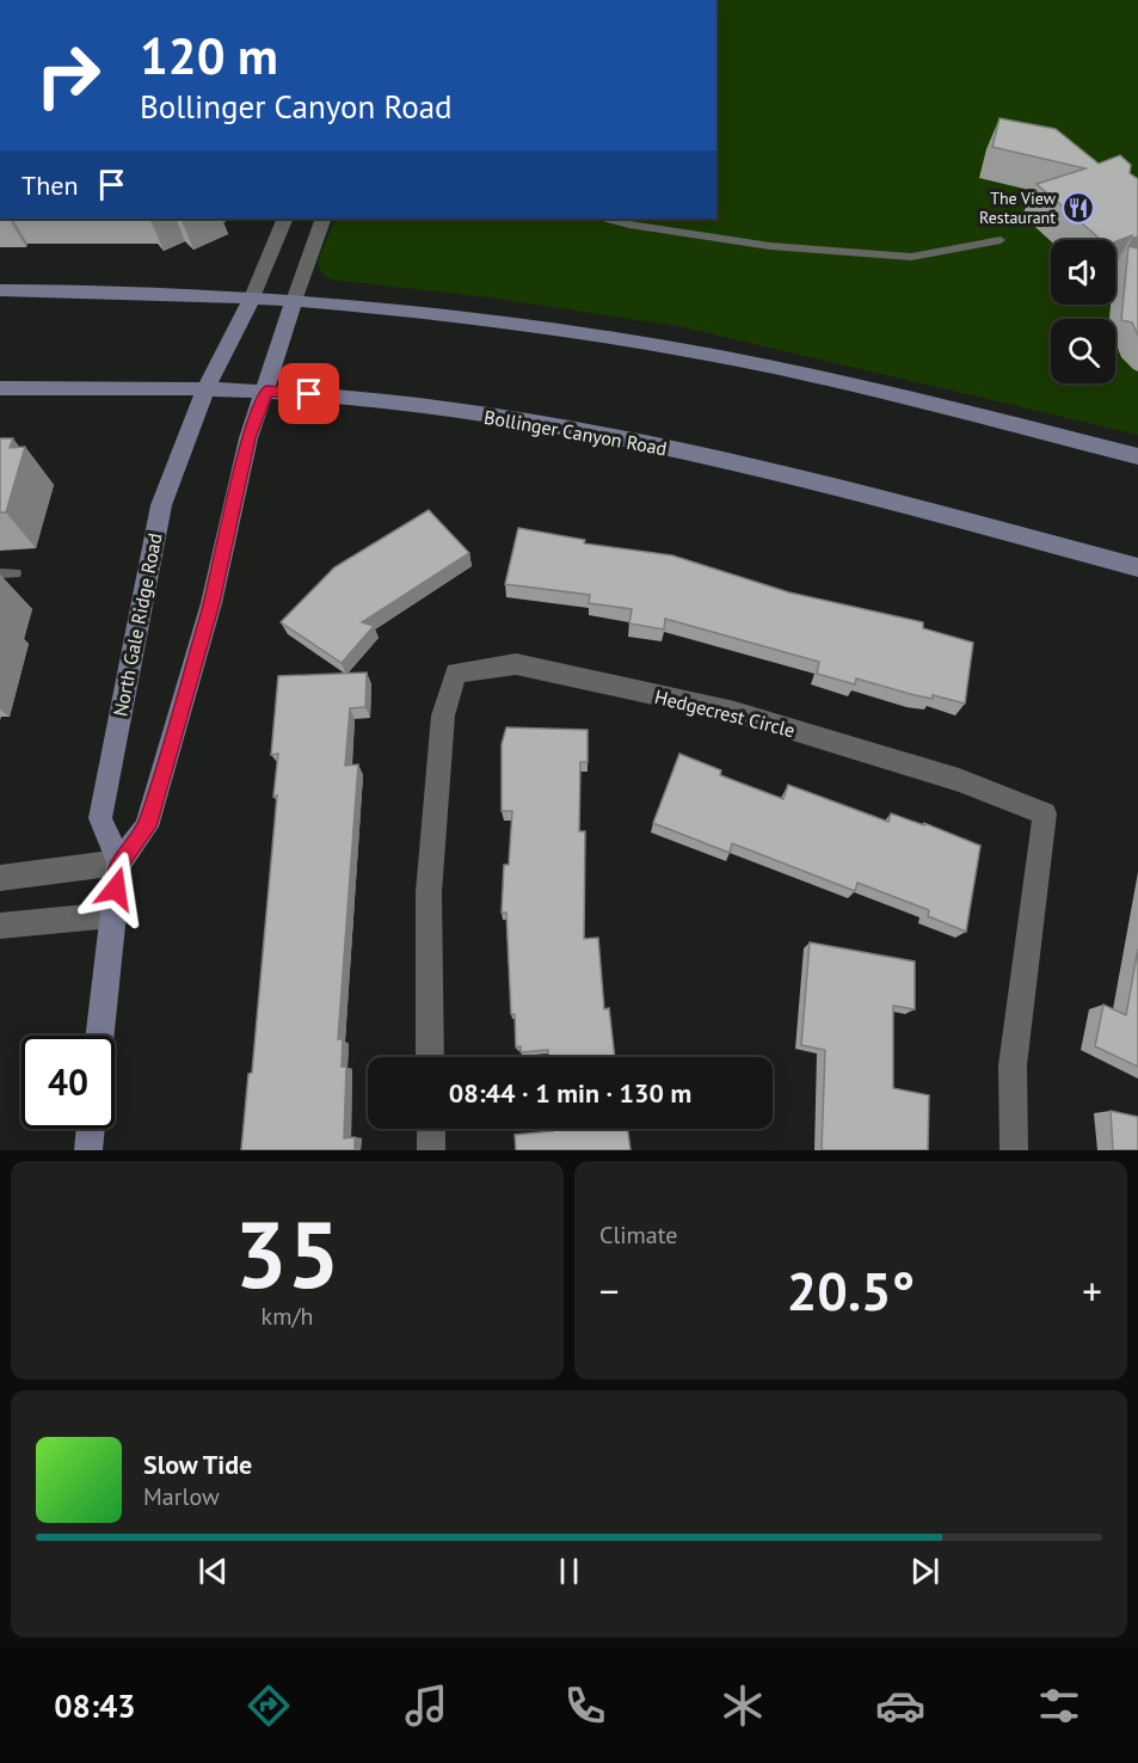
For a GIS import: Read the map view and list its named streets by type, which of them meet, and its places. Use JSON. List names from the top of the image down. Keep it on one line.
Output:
{"streets":{"main road":["Bollinger Canyon Road","North Gale Ridge Road"],"street":["Hedgecrest Circle"]},"crossings":[["Bollinger Canyon Road","North Gale Ridge Road"]],"places":{"restaurant":["The View Restaurant"]},"page":{"turn":["120 m","Bollinger Canyon Road"],"then":"Then","limit":"40","trip":"08:44 · 1 min · 130 m","tile":[["35","km/h"],"Climate"],"heat":["−","20.5°","+"],"song":["Slow Tide","Marlow"],"tabs":"08:43"}}
